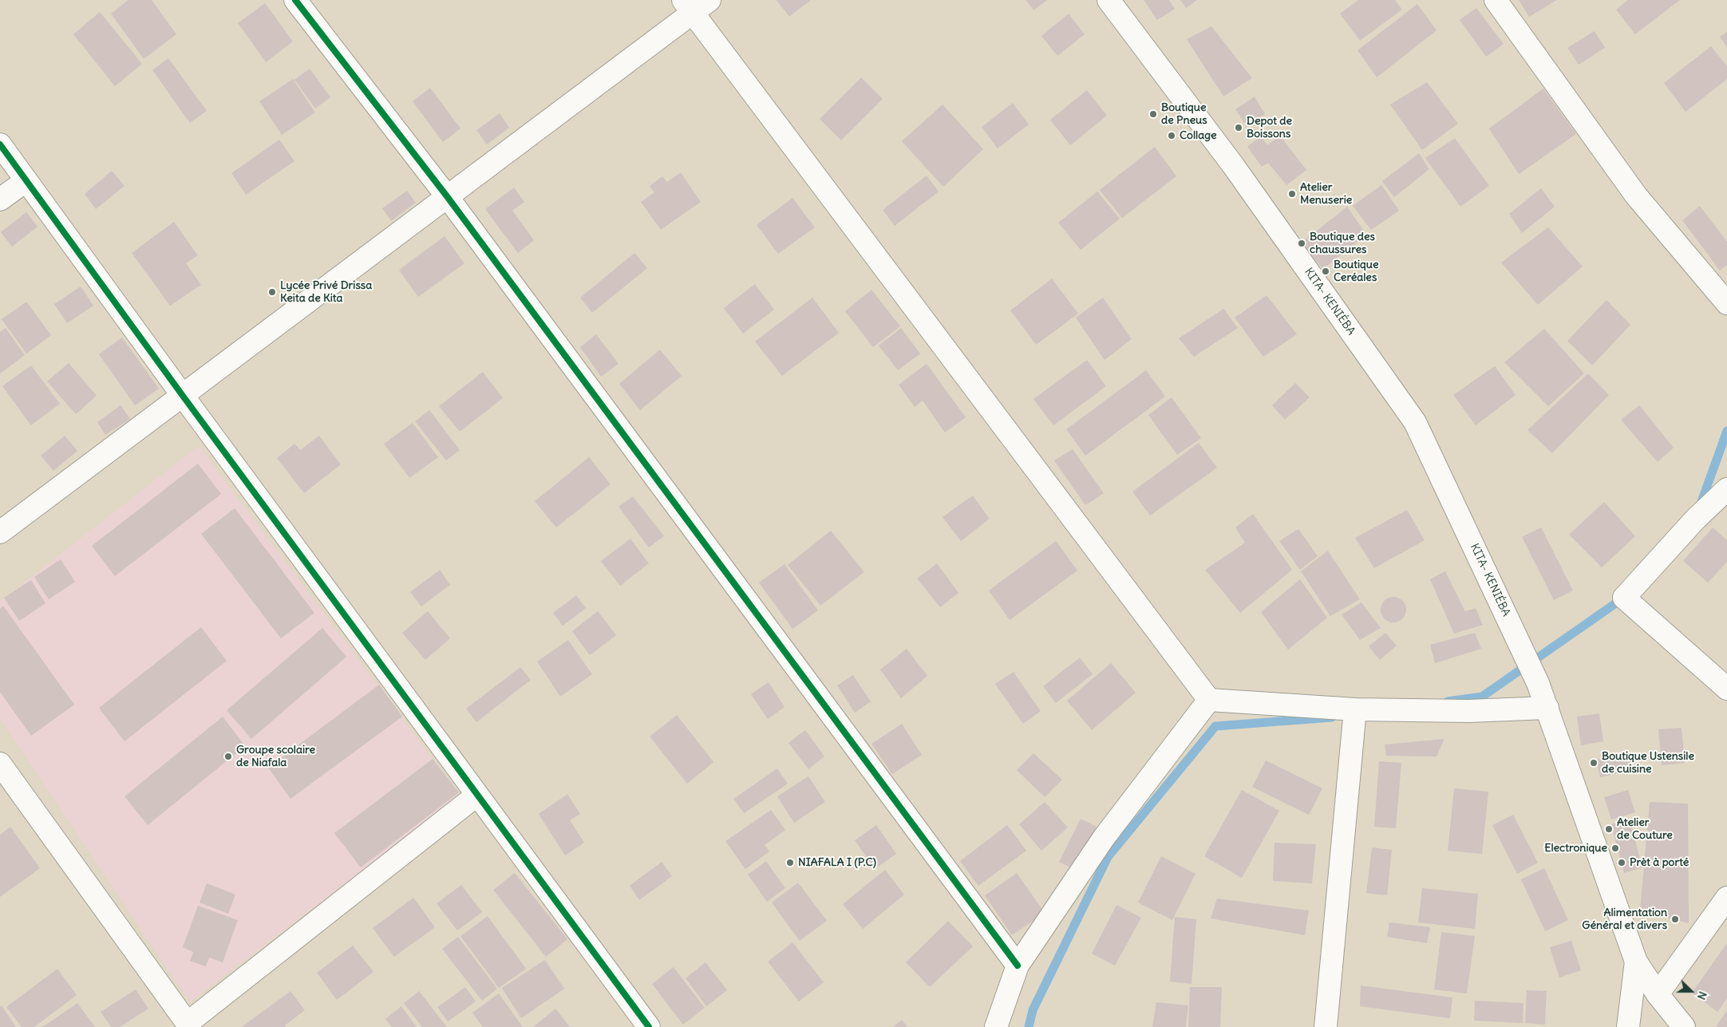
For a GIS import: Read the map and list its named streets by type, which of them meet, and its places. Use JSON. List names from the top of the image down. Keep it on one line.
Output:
{"streets":{"street":["KITA- KENIÉBA"]},"places":["Boutique de Pneus","Depot de Boissons","Collage","Atelier Menuserie","Boutique des chaussures","Boutique Ceréales","Lycée Privé Drissa Keita de Kita","Groupe scolaire de Niafala","Boutique Ustensile de cuisine","Atelier de Couture","Electronique","NIAFALA I (P.C)","Prèt à porté","Alimentation Général et divers"],"north":"right"}
